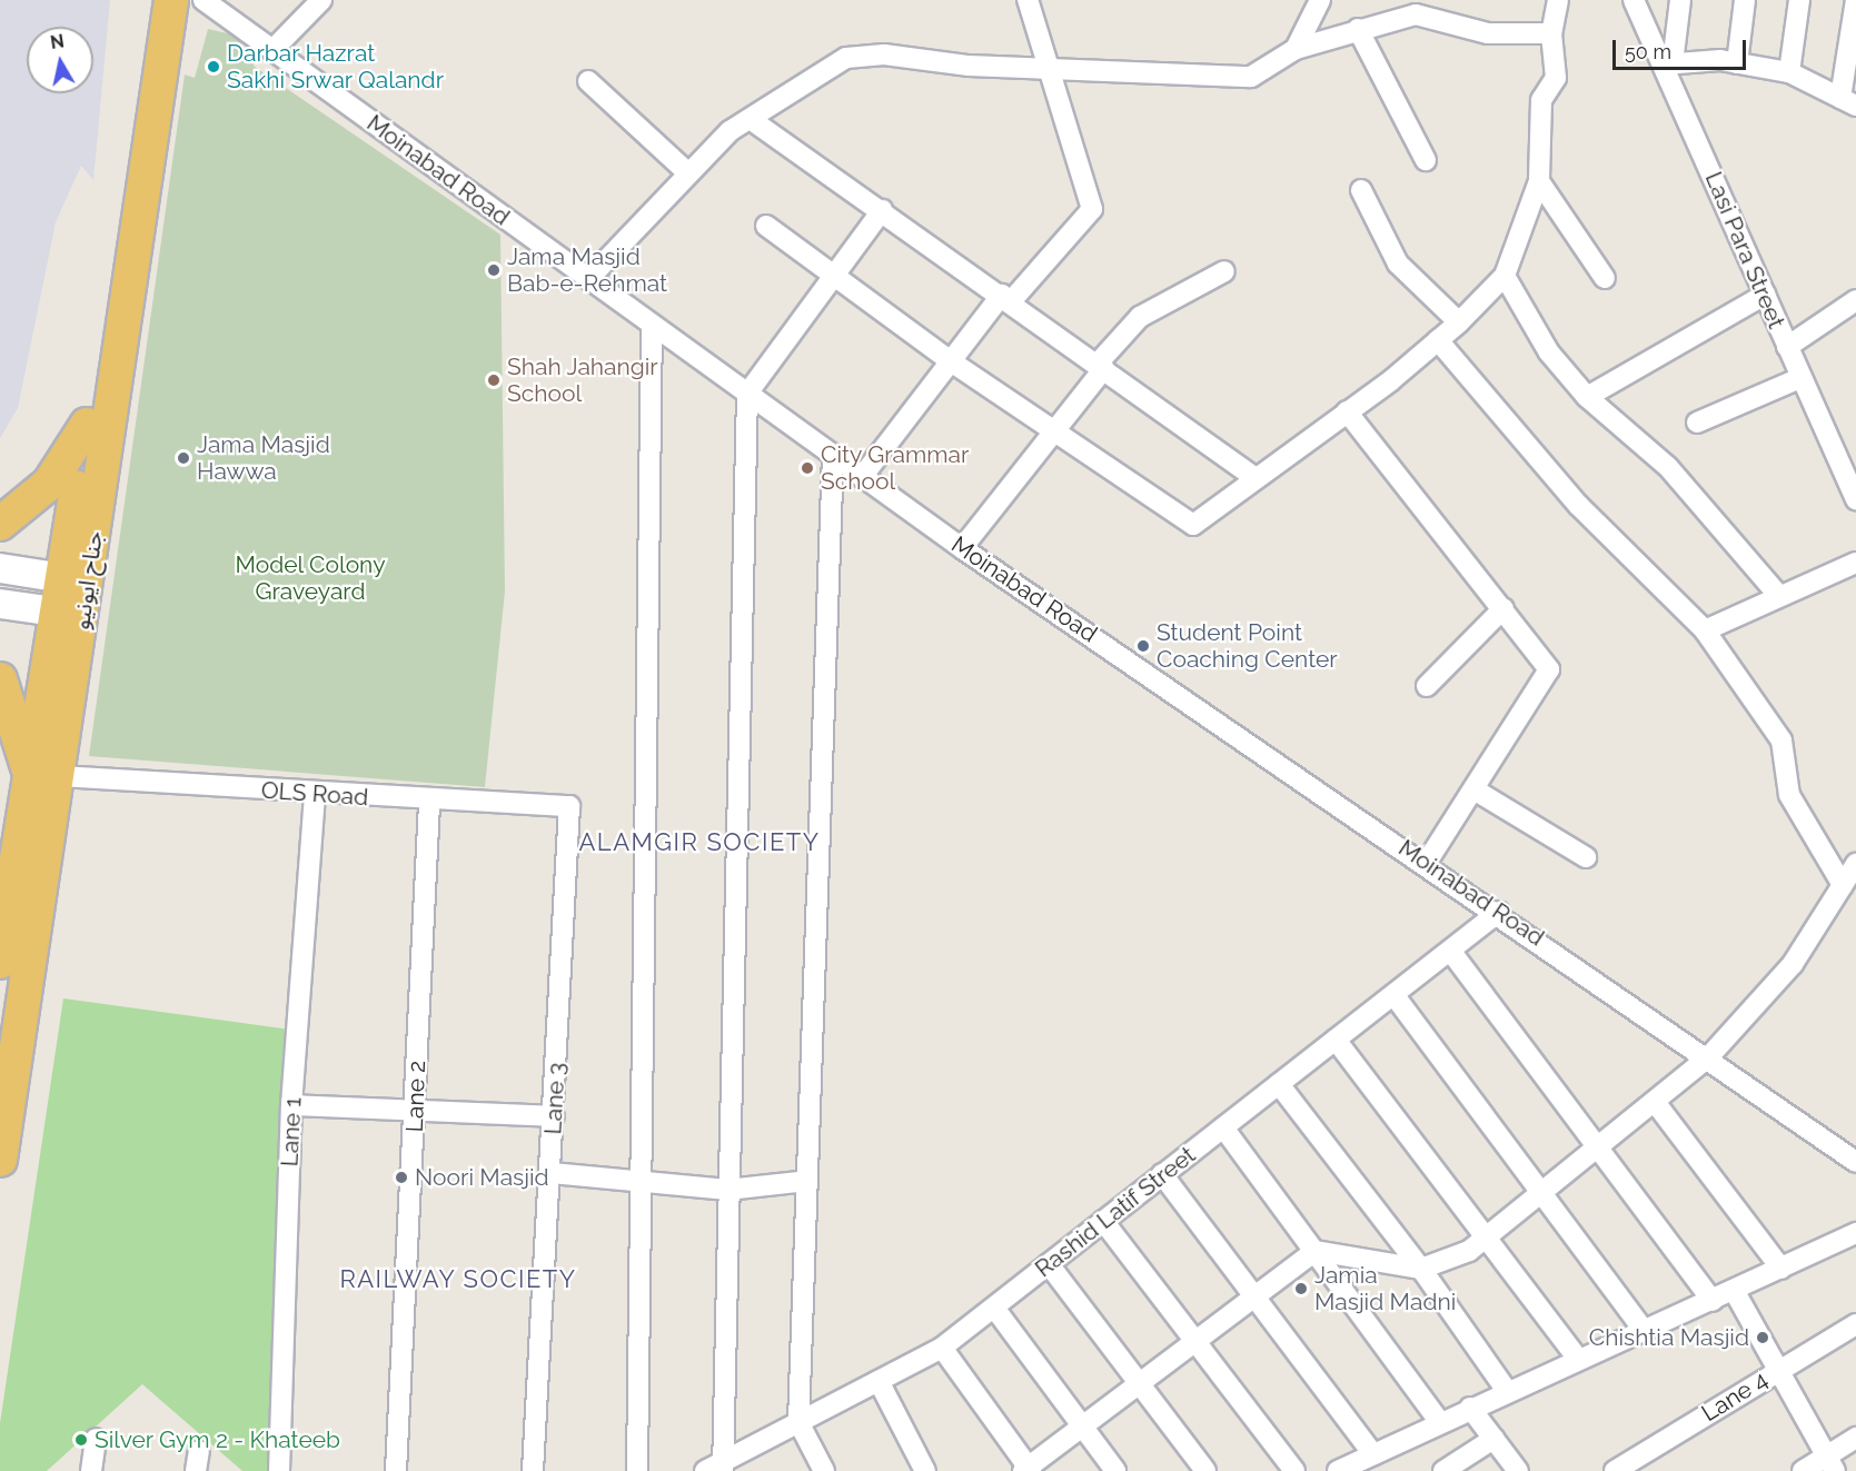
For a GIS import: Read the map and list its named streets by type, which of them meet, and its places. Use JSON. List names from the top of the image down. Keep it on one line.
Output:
{"streets":{"highway":["جناح ایونیو"],"street":["Moinabad Road","Lasi Para Street","OLS Road","Lane 2","Lane 3","Lane 1","Rashid Latif Street","Lane 4"]},"crossings":[["Moinabad Road","Rashid Latif Street"],["جناح ایونیو","OLS Road"],["OLS Road","Lane 2"],["OLS Road","Lane 3"],["OLS Road","Lane 1"]],"districts":["ALAMGIR SOCIETY","RAILWAY SOCIETY"],"parks":["Model Colony Graveyard"],"places":["Darbar Hazrat Sakhi Srwar Qalandr","Jama Masjid Bab-e-Rehmat","Shah Jahangir School","Jama Masjid Hawwa","City Grammar School","Student Point Coaching Center","Noori Masjid","Jamia Masjid Madni","Chishtia Masjid","Silver Gym 2 - Khateeb"],"scale_bar":"50 m","north":"top"}
